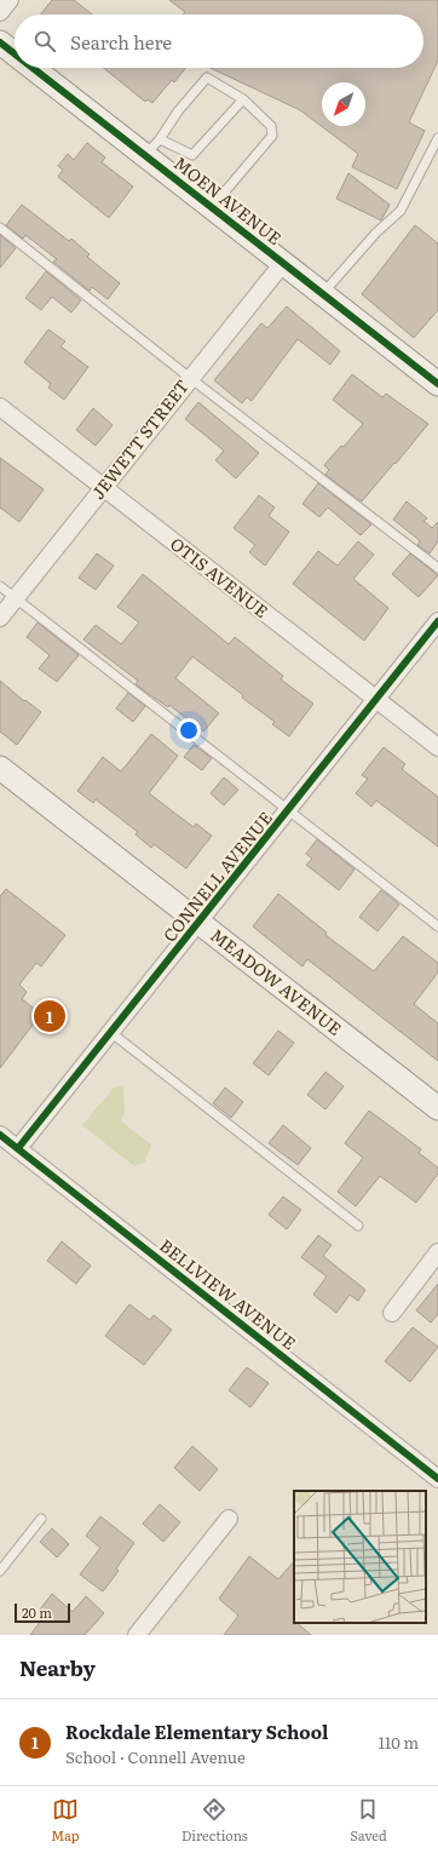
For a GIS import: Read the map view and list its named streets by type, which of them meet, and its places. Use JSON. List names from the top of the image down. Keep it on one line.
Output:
{"streets":{"street":["MOEN AVENUE","JEWETT STREET","OTIS AVENUE","CONNELL AVENUE","MEADOW AVENUE","BELLVIEW AVENUE"]},"crossings":[["MOEN AVENUE","JEWETT STREET"],["JEWETT STREET","OTIS AVENUE"],["OTIS AVENUE","CONNELL AVENUE"],["CONNELL AVENUE","MEADOW AVENUE"],["CONNELL AVENUE","BELLVIEW AVENUE"]],"scale_bar":"20 m","north":"bottom left","page":{"search":"Search here","pins":"1","scale":"20 m","heading":"Nearby","list":[{"mark":"1","name":"Rockdale Elementary School","note":"School · Connell Avenue","value":"110 m"}],"nav":["Map","Directions","Saved"]}}
